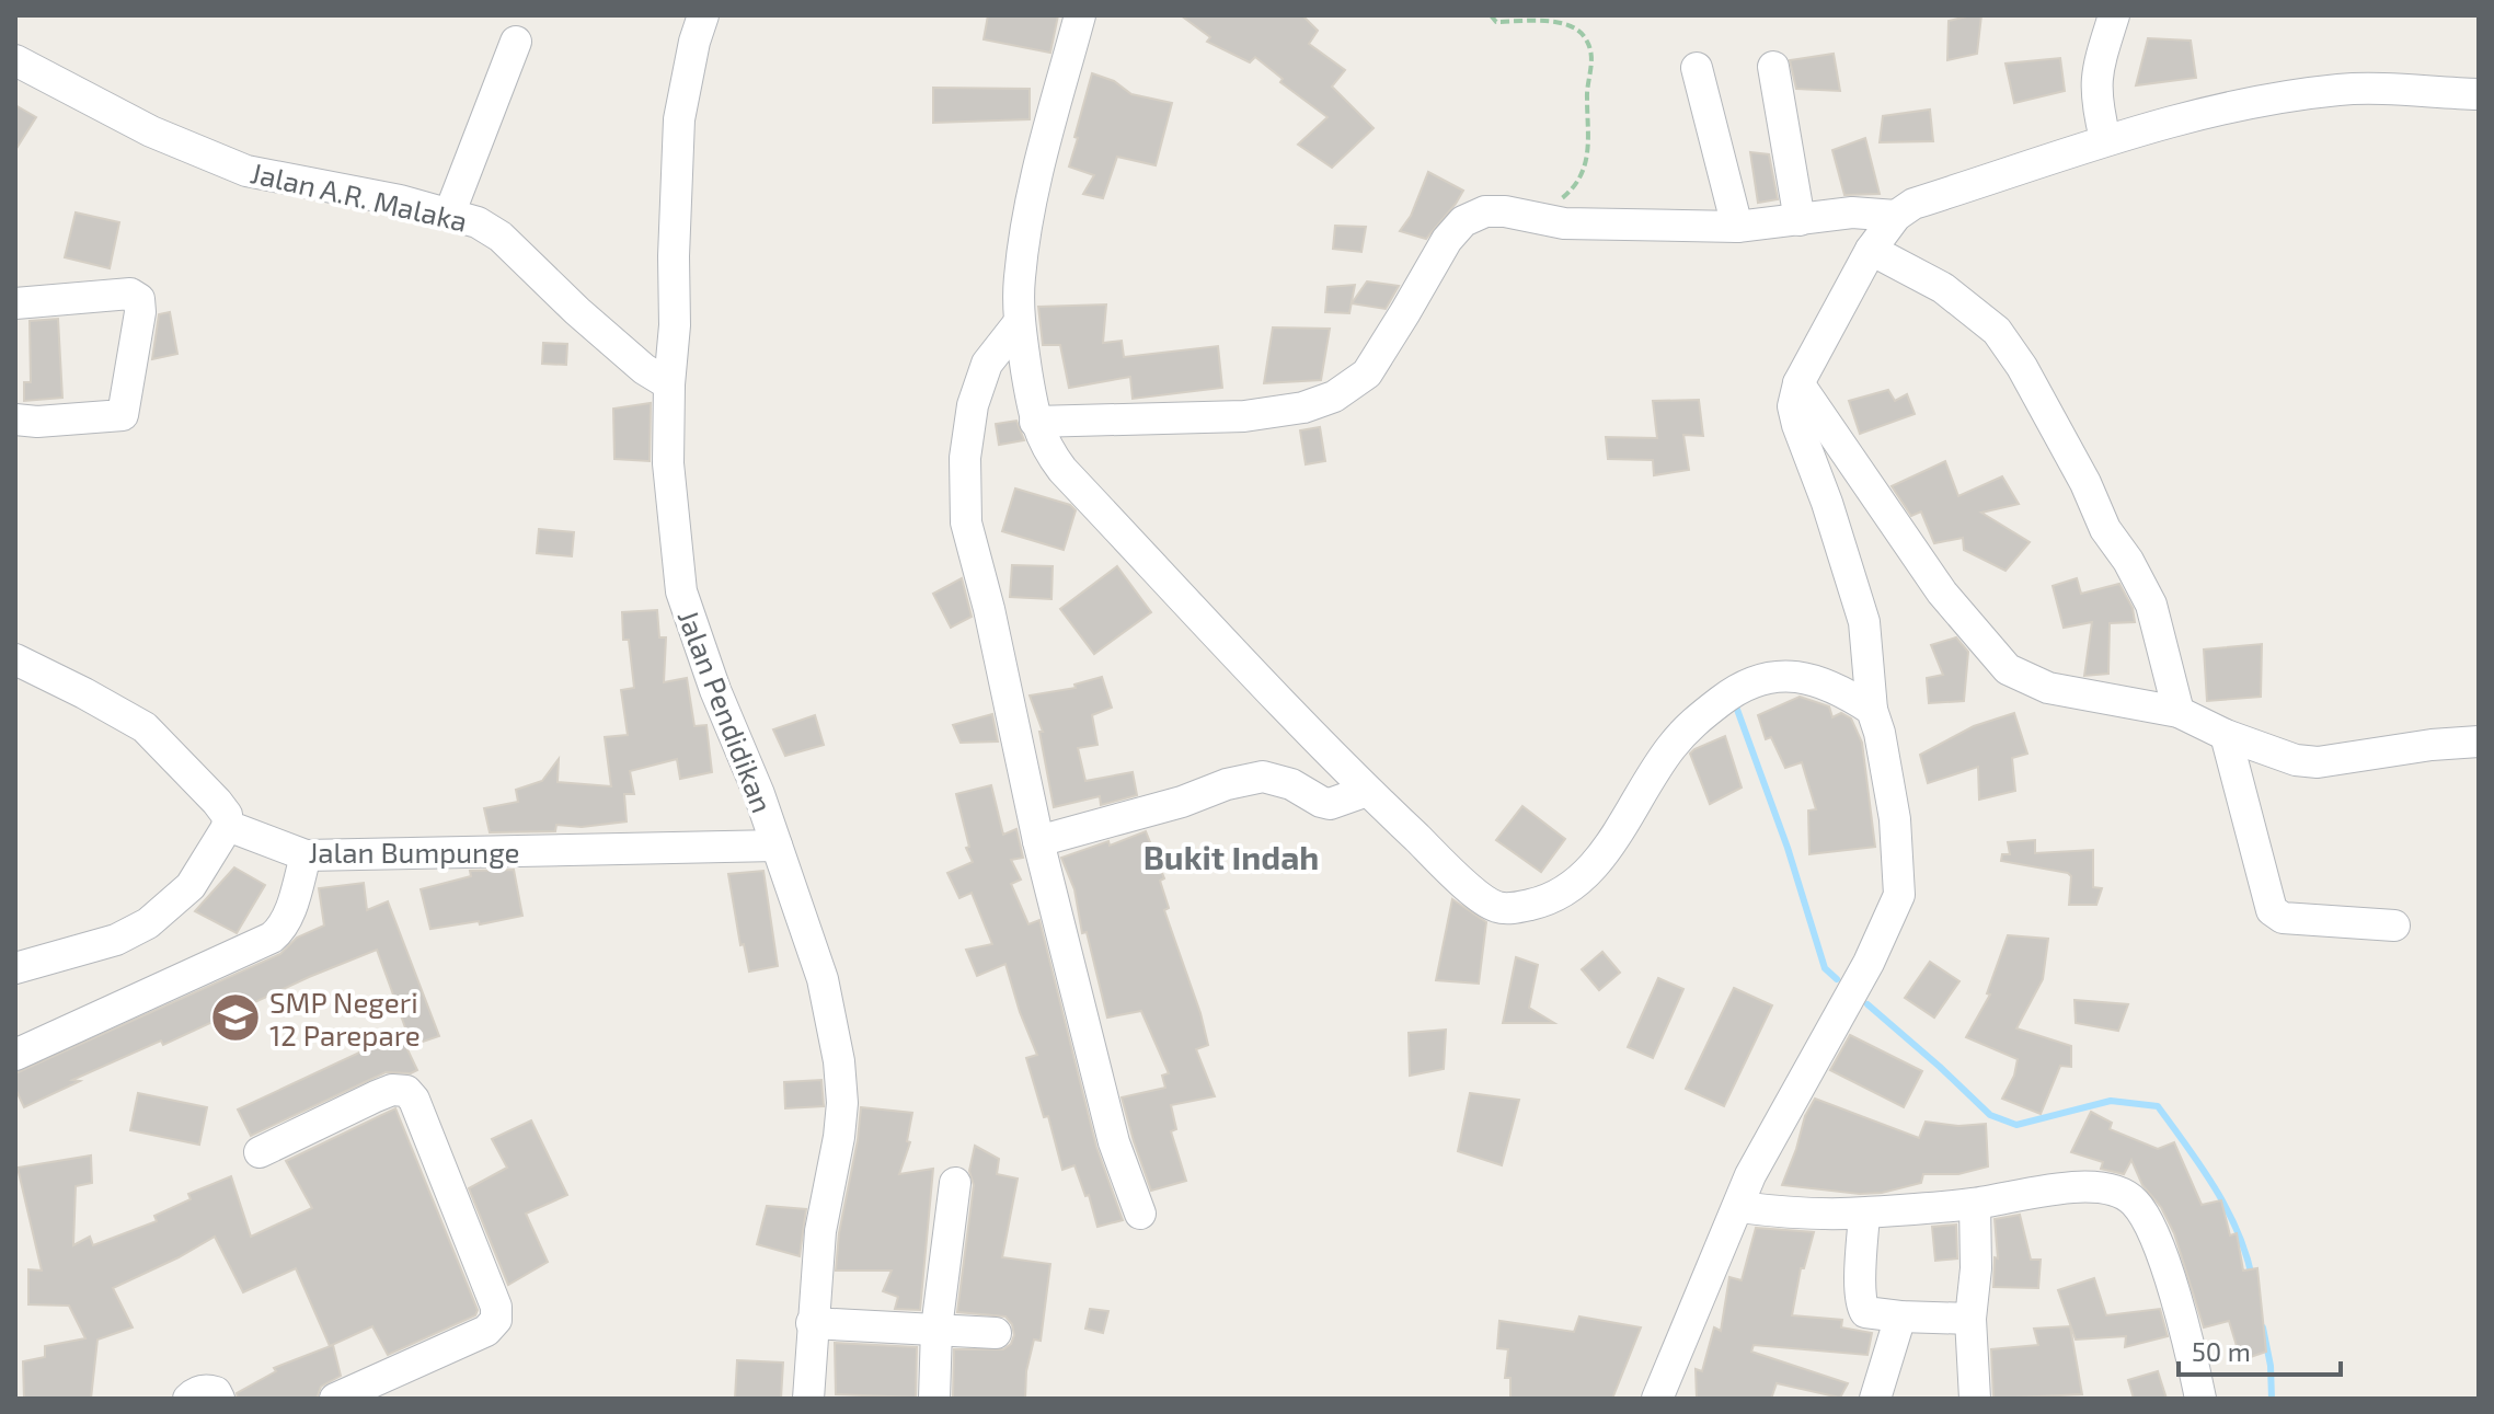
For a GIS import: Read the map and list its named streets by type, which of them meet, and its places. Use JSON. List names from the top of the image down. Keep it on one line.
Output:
{"streets":{"street":["Jalan A.R. Malaka","Jalan Pendidikan","Jalan Bumpunge"]},"crossings":[["Jalan A.R. Malaka","Jalan Pendidikan"],["Jalan Pendidikan","Jalan Bumpunge"]],"districts":["Bukit Indah"],"places":{"school or university":["SMP Negeri 12 Parepare"]},"scale_bar":"50 m"}
